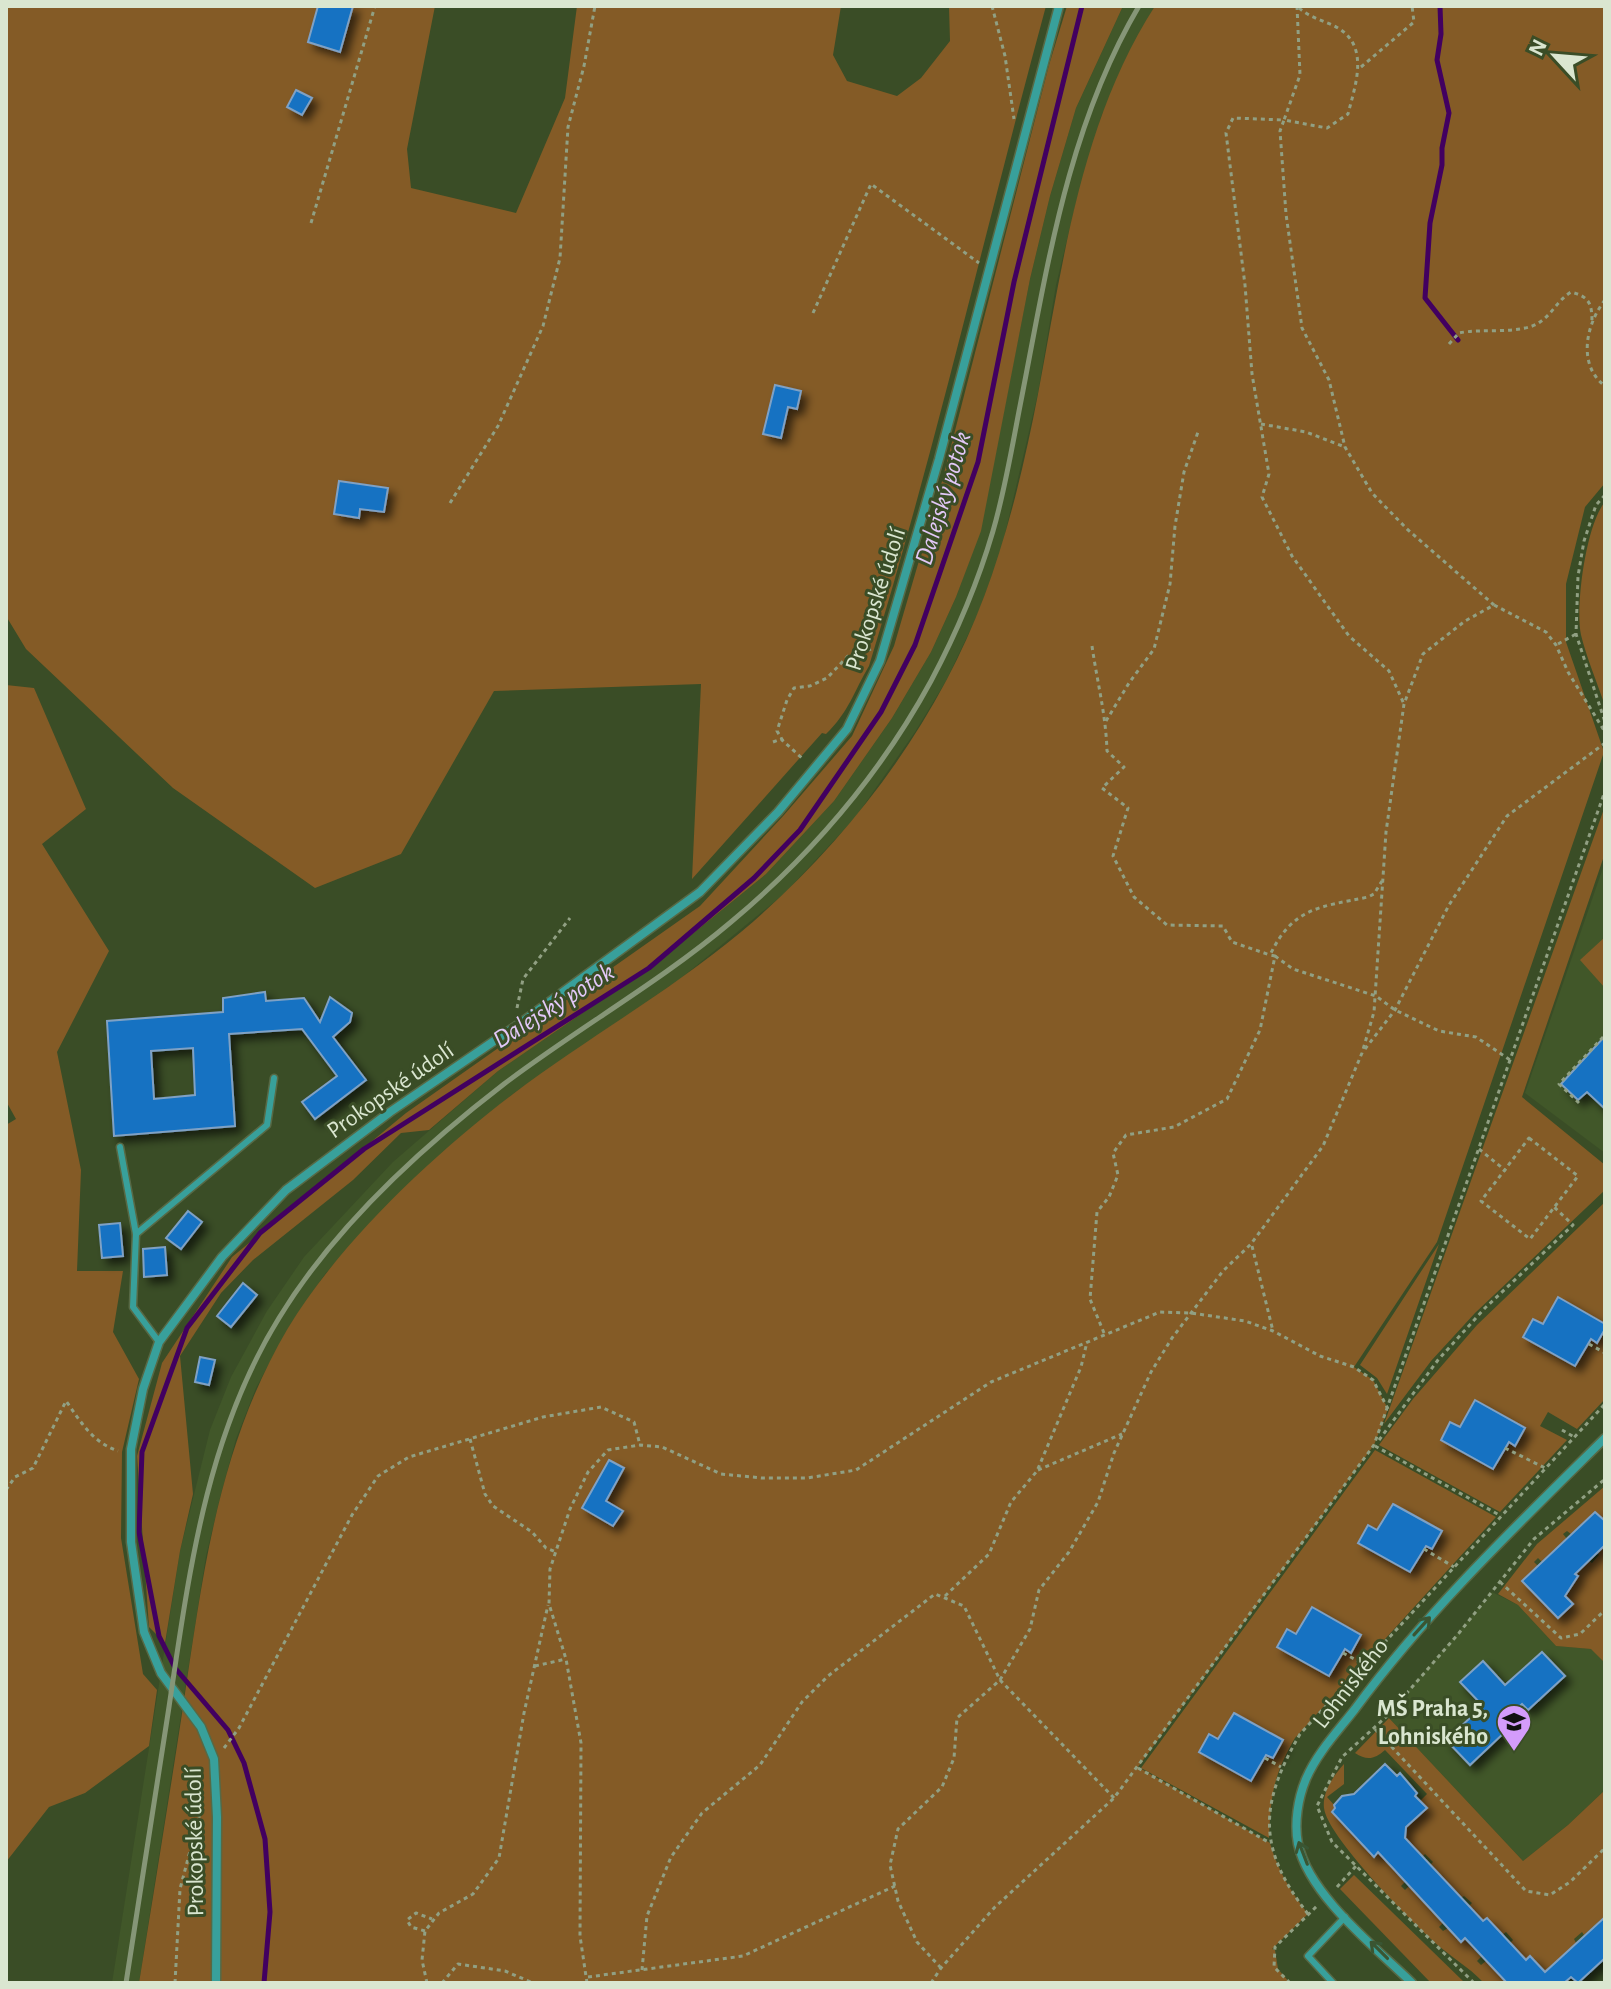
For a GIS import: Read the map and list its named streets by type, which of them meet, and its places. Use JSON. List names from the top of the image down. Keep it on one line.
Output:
{"streets":{"street":["Prokopské údolí","Lohniského"]},"one_way":["Lohniského"],"water":["Dalejský potok"],"places":{"school or university":["MŠ Praha 5, Lohniského"]},"north":"top left"}
